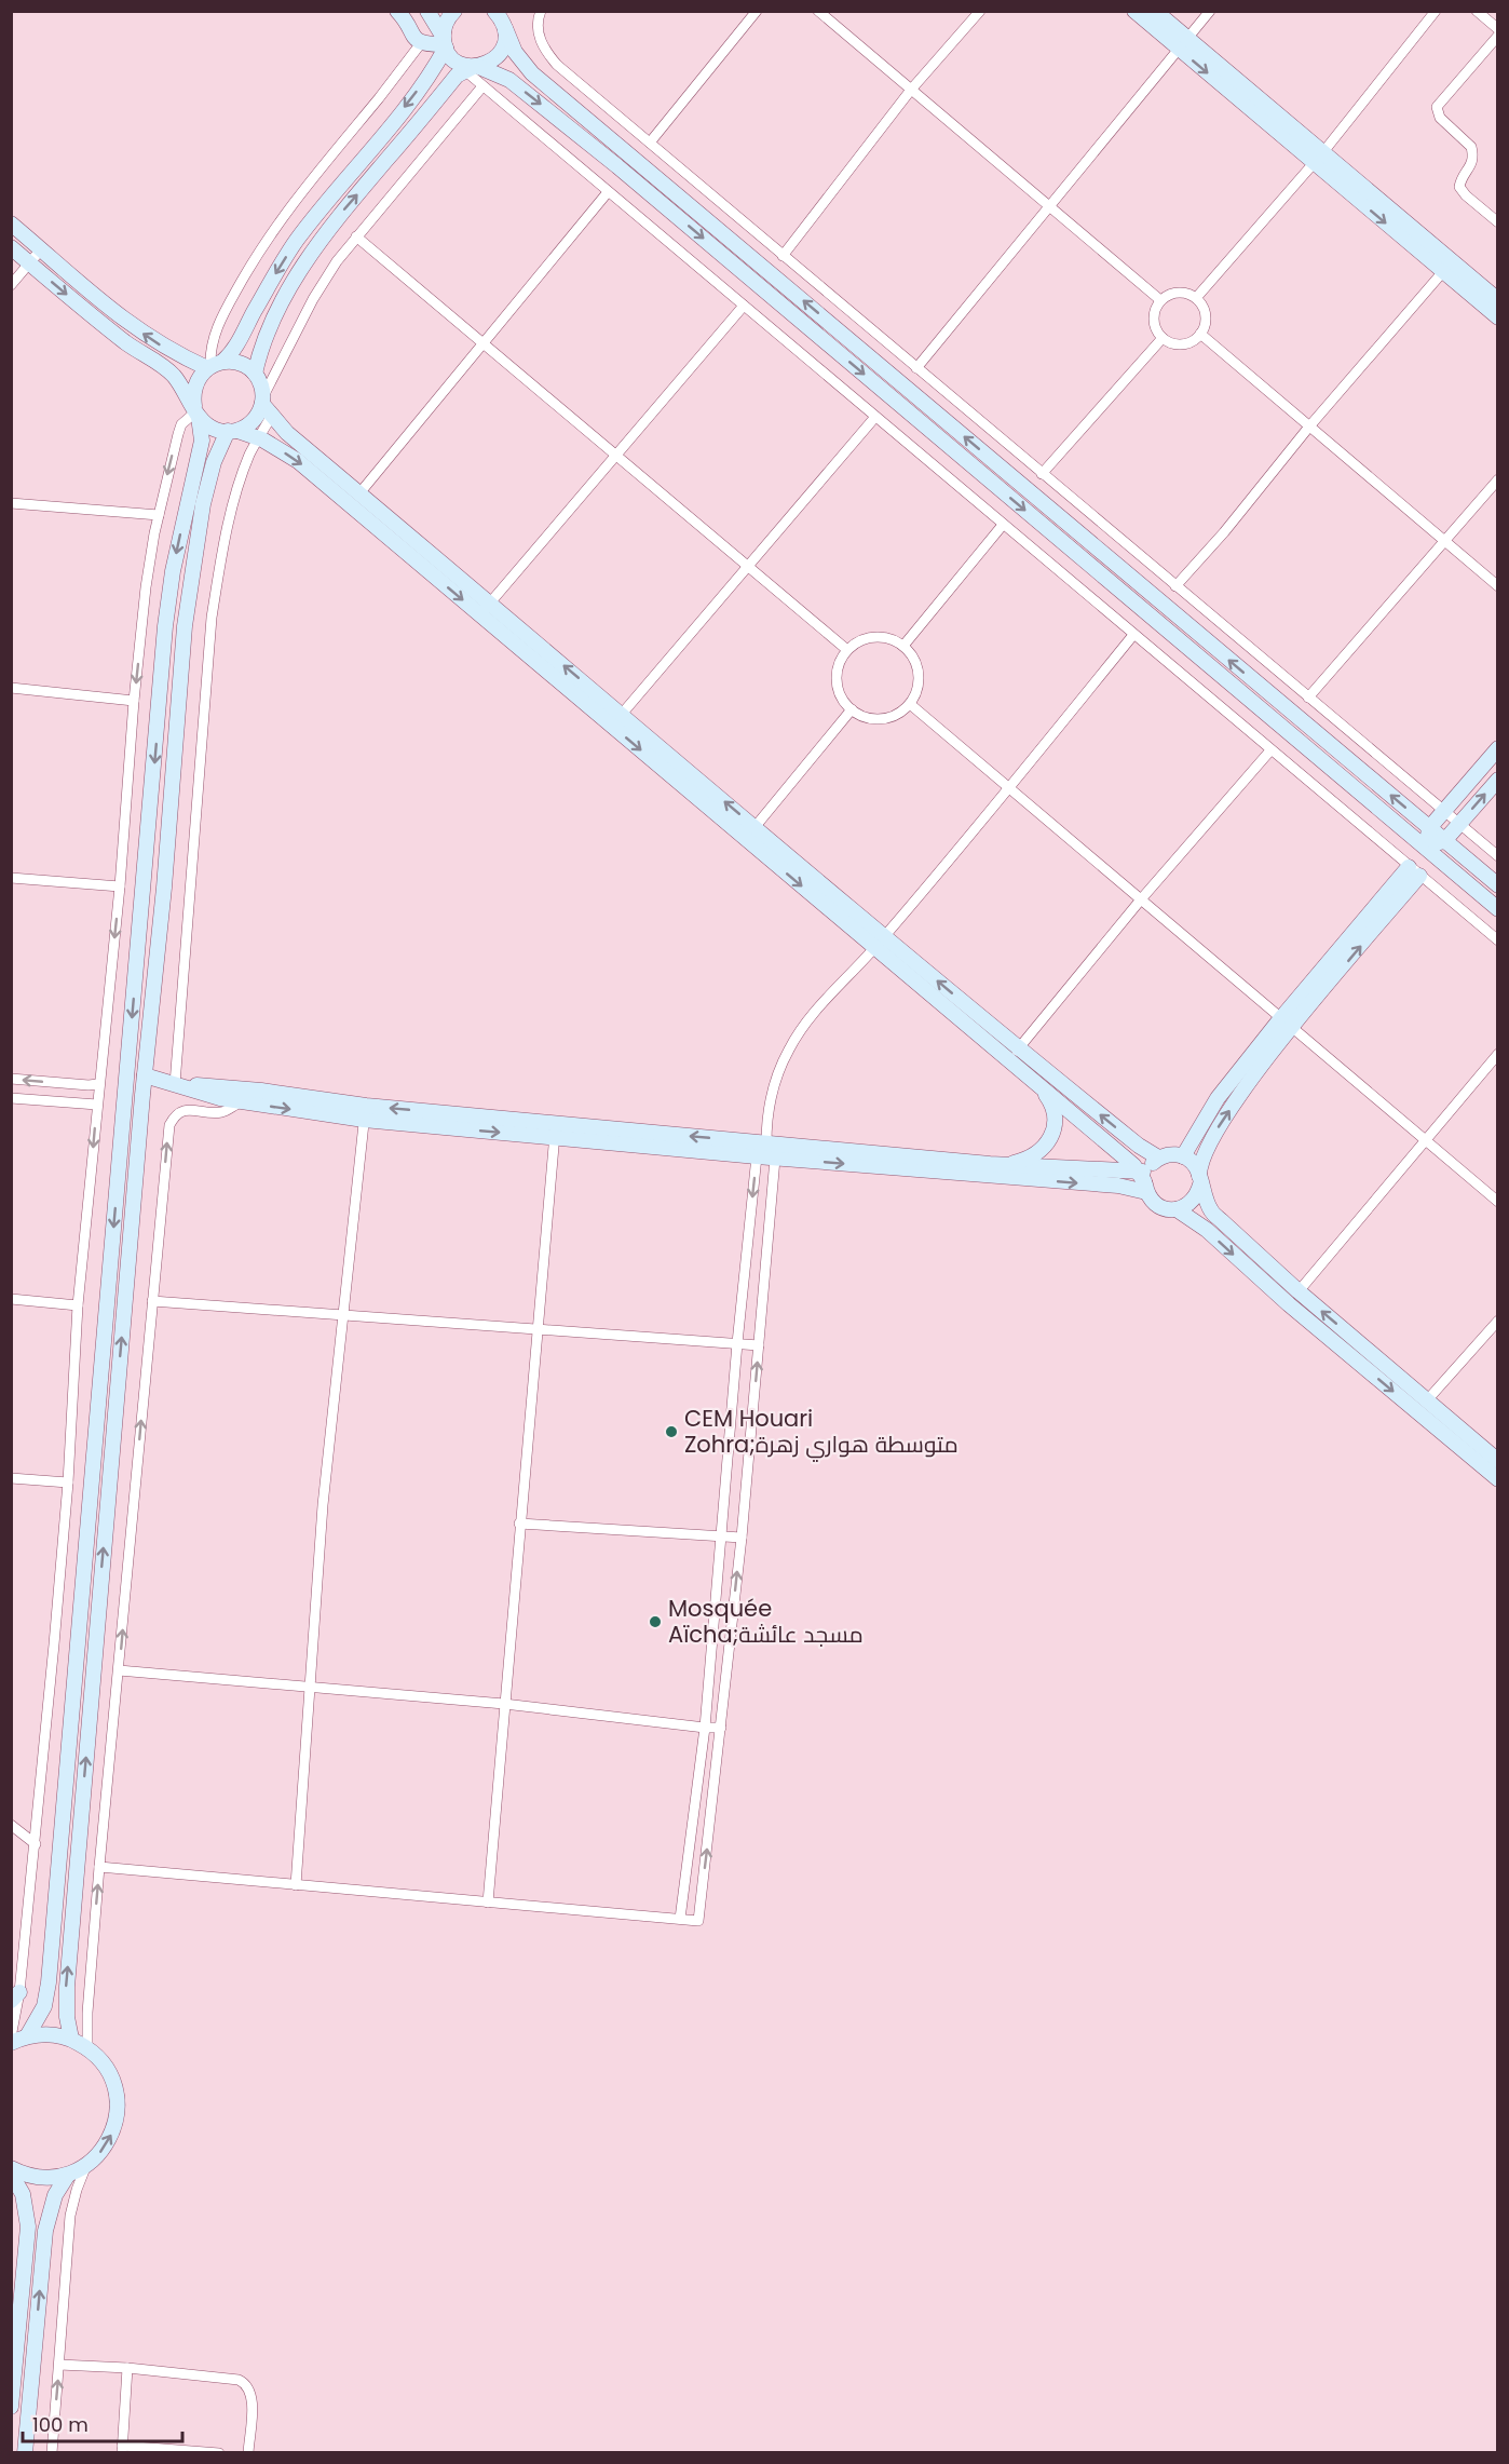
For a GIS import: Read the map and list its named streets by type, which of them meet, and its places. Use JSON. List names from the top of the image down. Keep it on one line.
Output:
{"places":["CEM Houari Zohra;متوسطة هواري زهرة","Mosquée Aïcha;مسجد عائشة"],"scale_bar":"100 m"}
